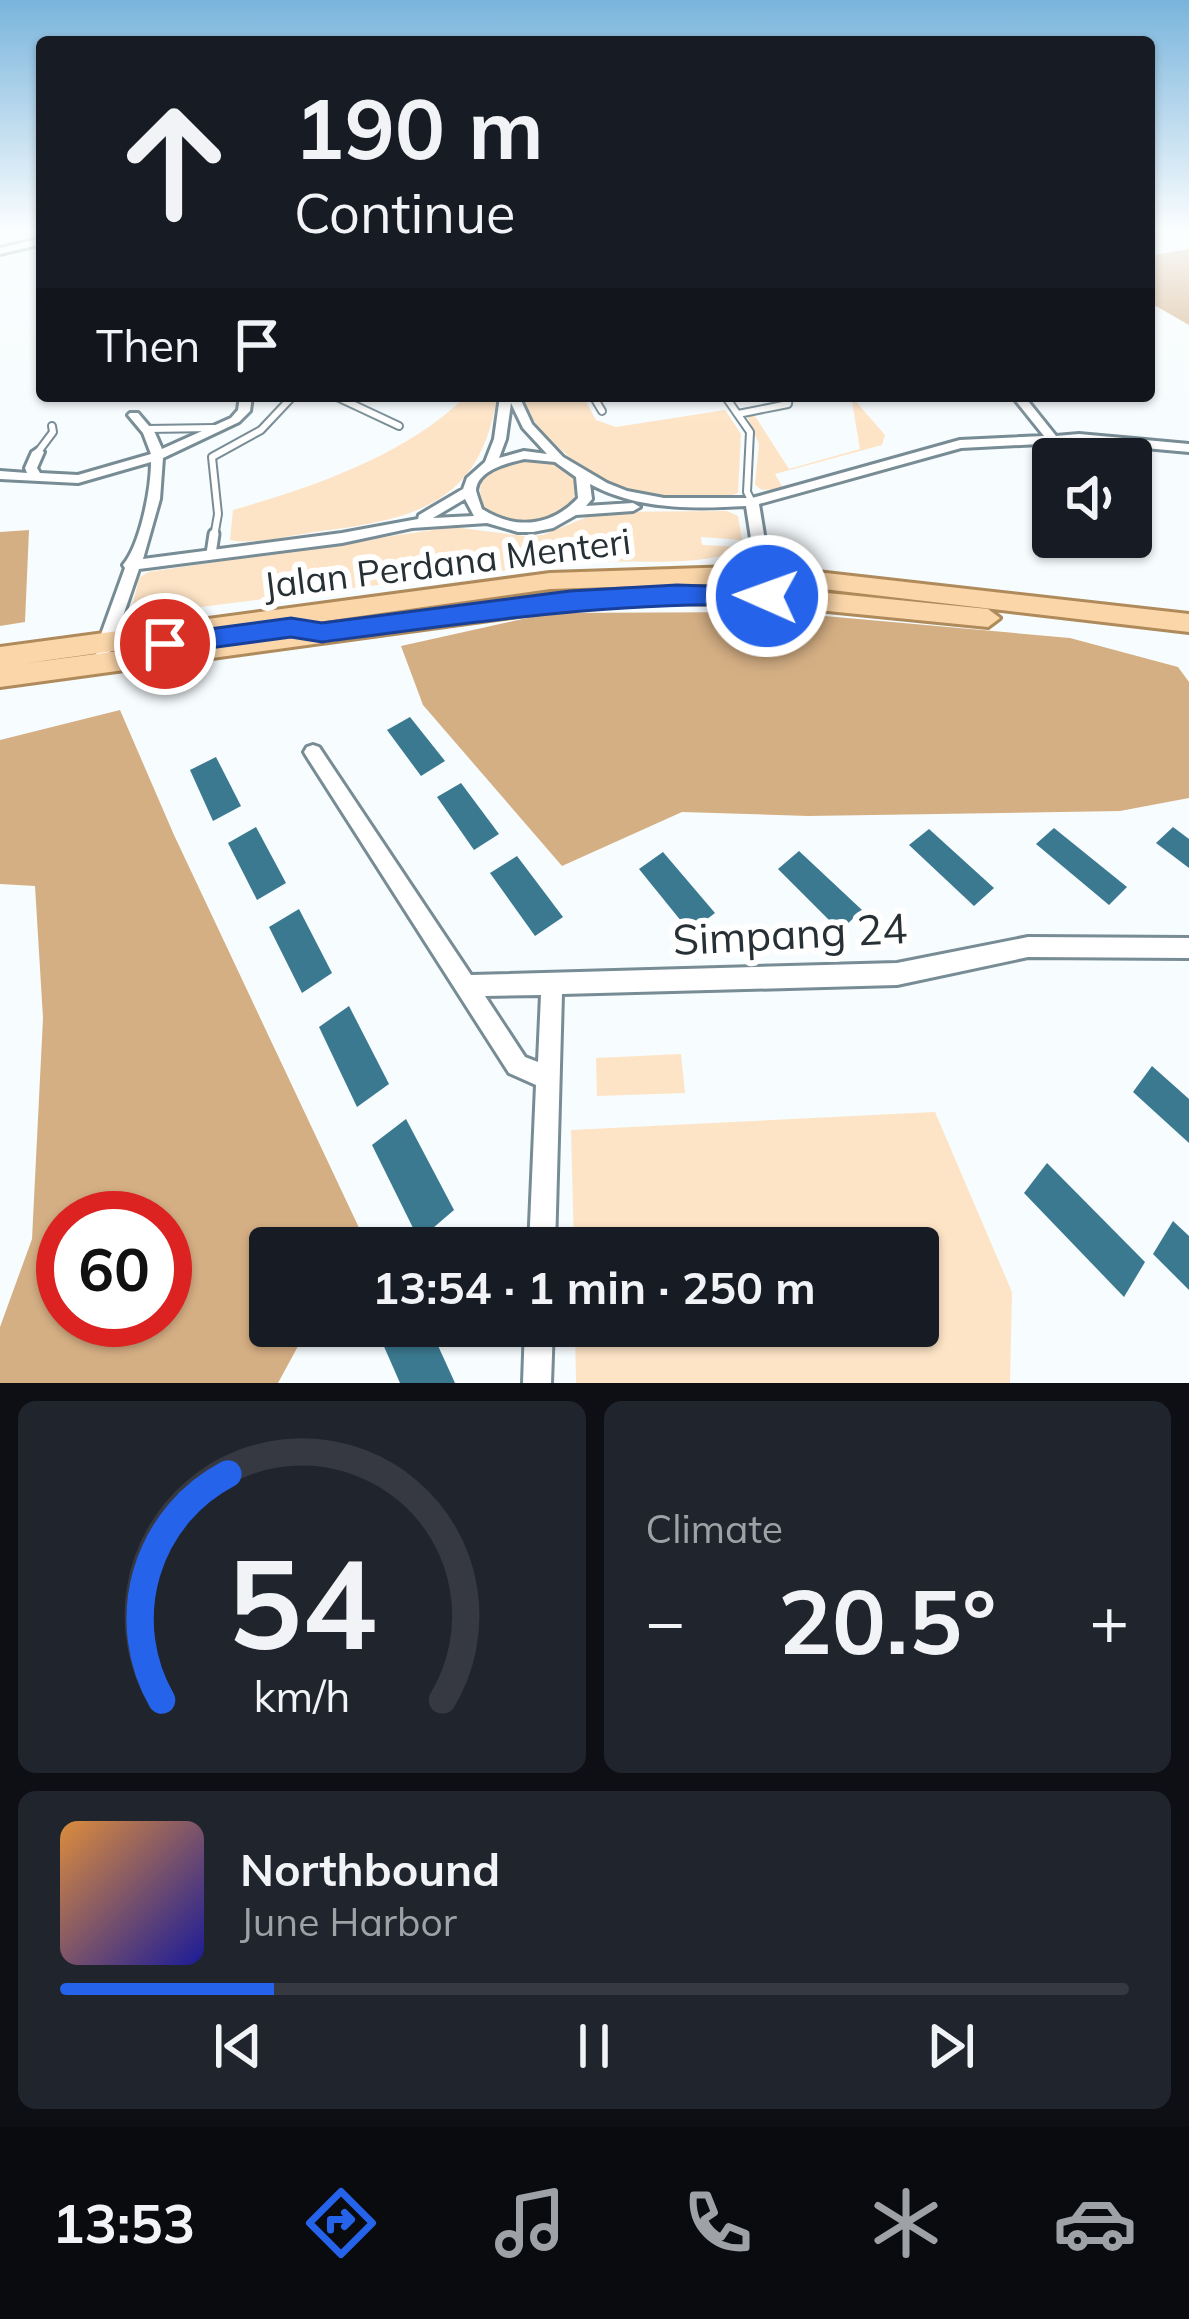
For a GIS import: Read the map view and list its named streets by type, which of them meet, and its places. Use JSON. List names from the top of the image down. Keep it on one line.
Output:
{"streets":{"main road":["Jalan Perdana Menteri"],"street":["Simpang 24"]},"page":{"turn":["190 m","Continue"],"then":"Then","limit":"60","trip":"13:54 · 1 min · 250 m","tile":"Climate","heat":["−","20.5°","+"],"song":["Northbound","June Harbor"],"tabs":"13:53","gauge":["54","km/h"]}}
